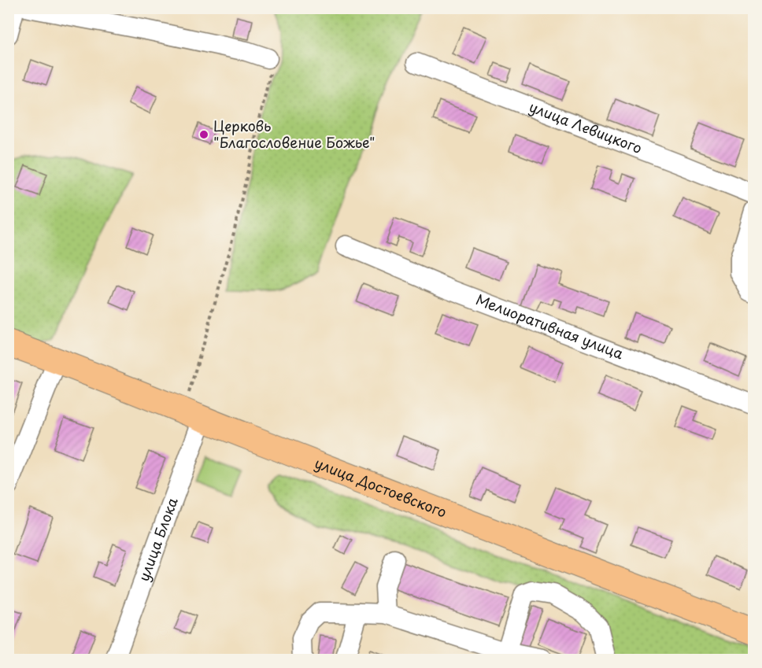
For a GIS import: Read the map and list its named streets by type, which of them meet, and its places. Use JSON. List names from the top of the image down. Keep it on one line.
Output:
{"streets":{"main road":["улица Достоевского"],"street":["улица Левицкого","Мелиоративная улица","улица Блока"]},"crossings":[["улица Достоевского","улица Блока"]],"places":["Церковь \"Благословение Божье\""]}
